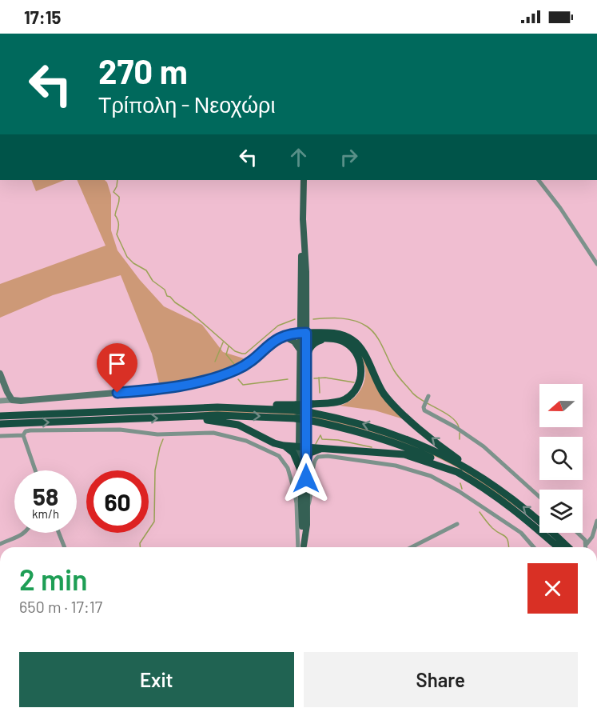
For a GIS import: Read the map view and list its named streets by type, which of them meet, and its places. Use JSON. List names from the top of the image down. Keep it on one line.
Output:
{"north":"left","page":{"status":"17:15","turn":["270 m","Τρίπολη - Νεοχώρι"],"speed":"58 km/h","limit":"60","heading":["2 min","650 m · 17:17"],"buttons":["Exit","Share"]}}
